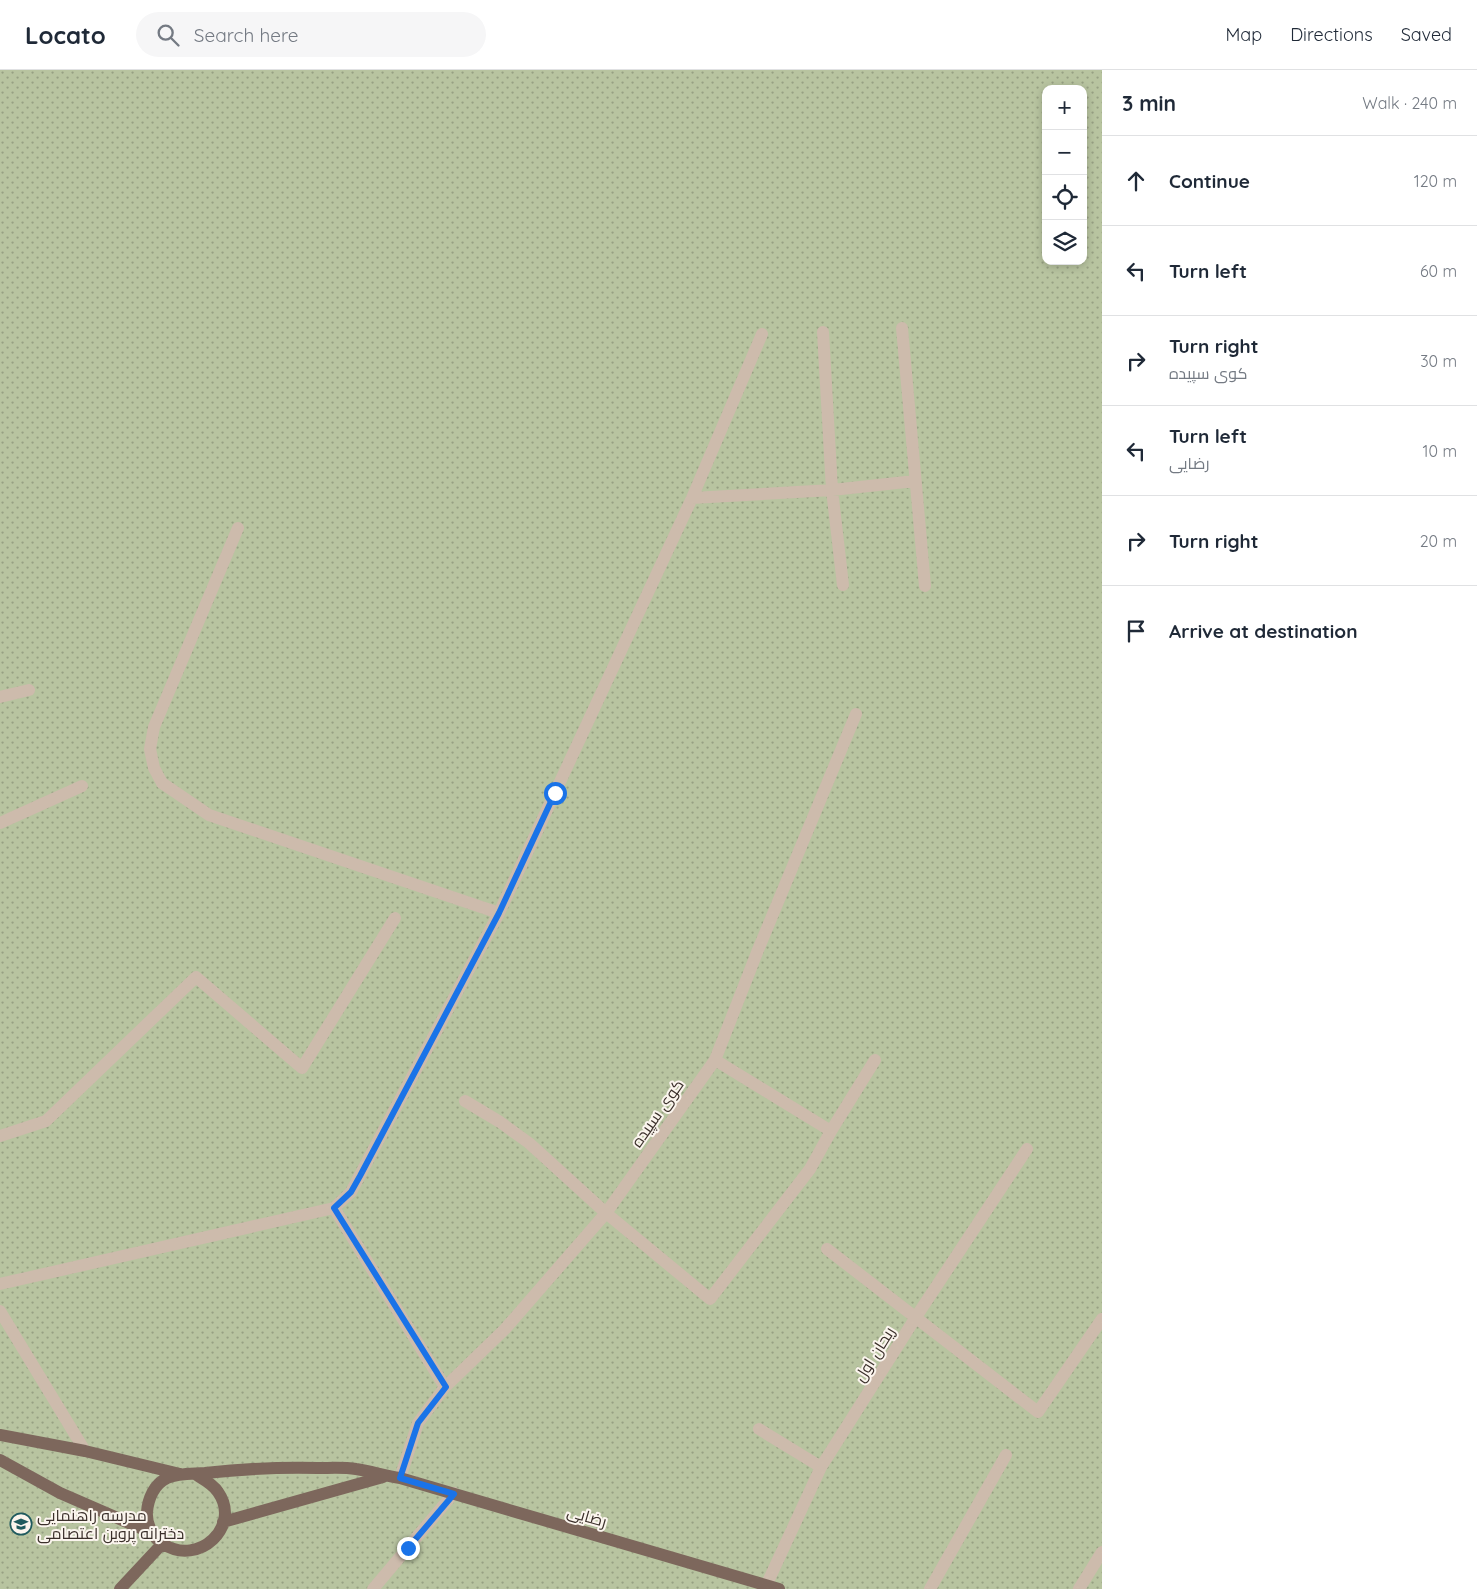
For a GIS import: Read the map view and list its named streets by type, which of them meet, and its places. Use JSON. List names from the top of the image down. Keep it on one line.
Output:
{"streets":{"main road":["رضایی"],"street":["کوی سپیده","ریحان اول"]},"crossings":[["کوی سپیده","رضایی"],["ریحان اول","رضایی"]],"places":{"school or university":["مدرسه راهنمایی دخترانه پروین اعتصامی"]},"page":{"header":"Locato","search":"Search here","nav":["Map","Directions","Saved"],"heading":["3 min","Walk · 240 m"],"map_buttons":["+","−"],"list":[["Continue","120 m"],["Turn left","60 m"],["Turn right","کوی سپیده","30 m"],["Turn left","رضایی","10 m"],["Turn right","20 m"],"Arrive at destination"]}}
